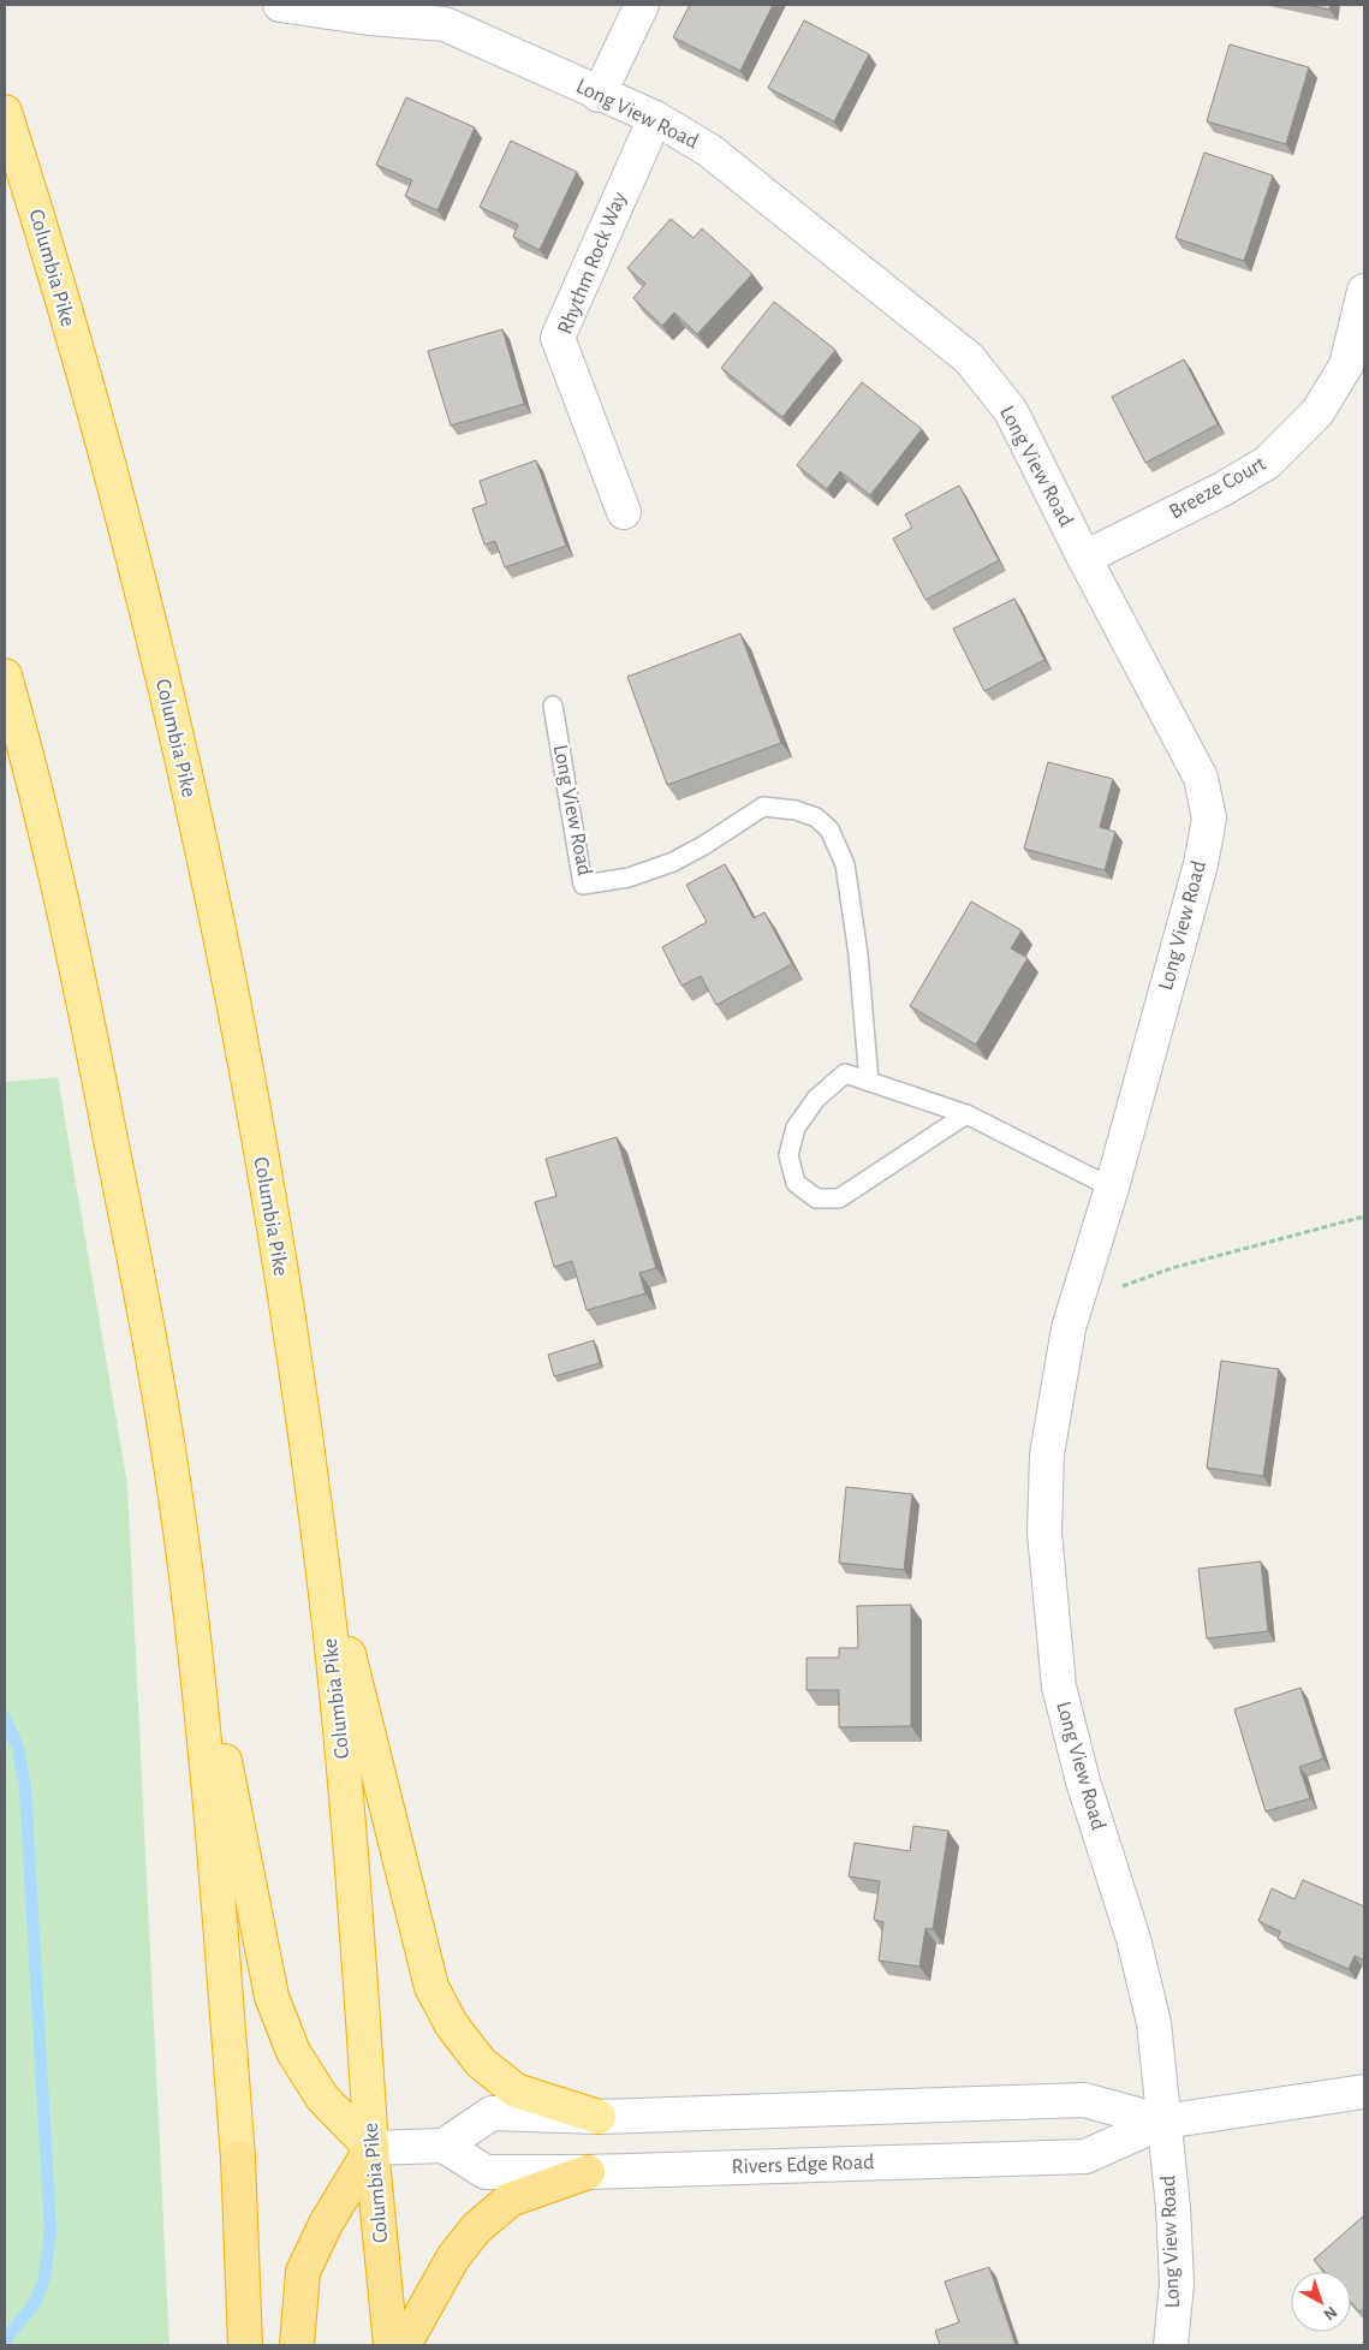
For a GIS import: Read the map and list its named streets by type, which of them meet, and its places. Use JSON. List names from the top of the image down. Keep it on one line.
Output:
{"streets":{"highway":["Columbia Pike"],"street":["Long View Road","Rhythm Rock Way","Breeze Court","Rivers Edge Road"]},"crossings":[["Long View Road","Rhythm Rock Way"],["Long View Road","Breeze Court"],["Long View Road","Rivers Edge Road"]],"north":"bottom right"}
